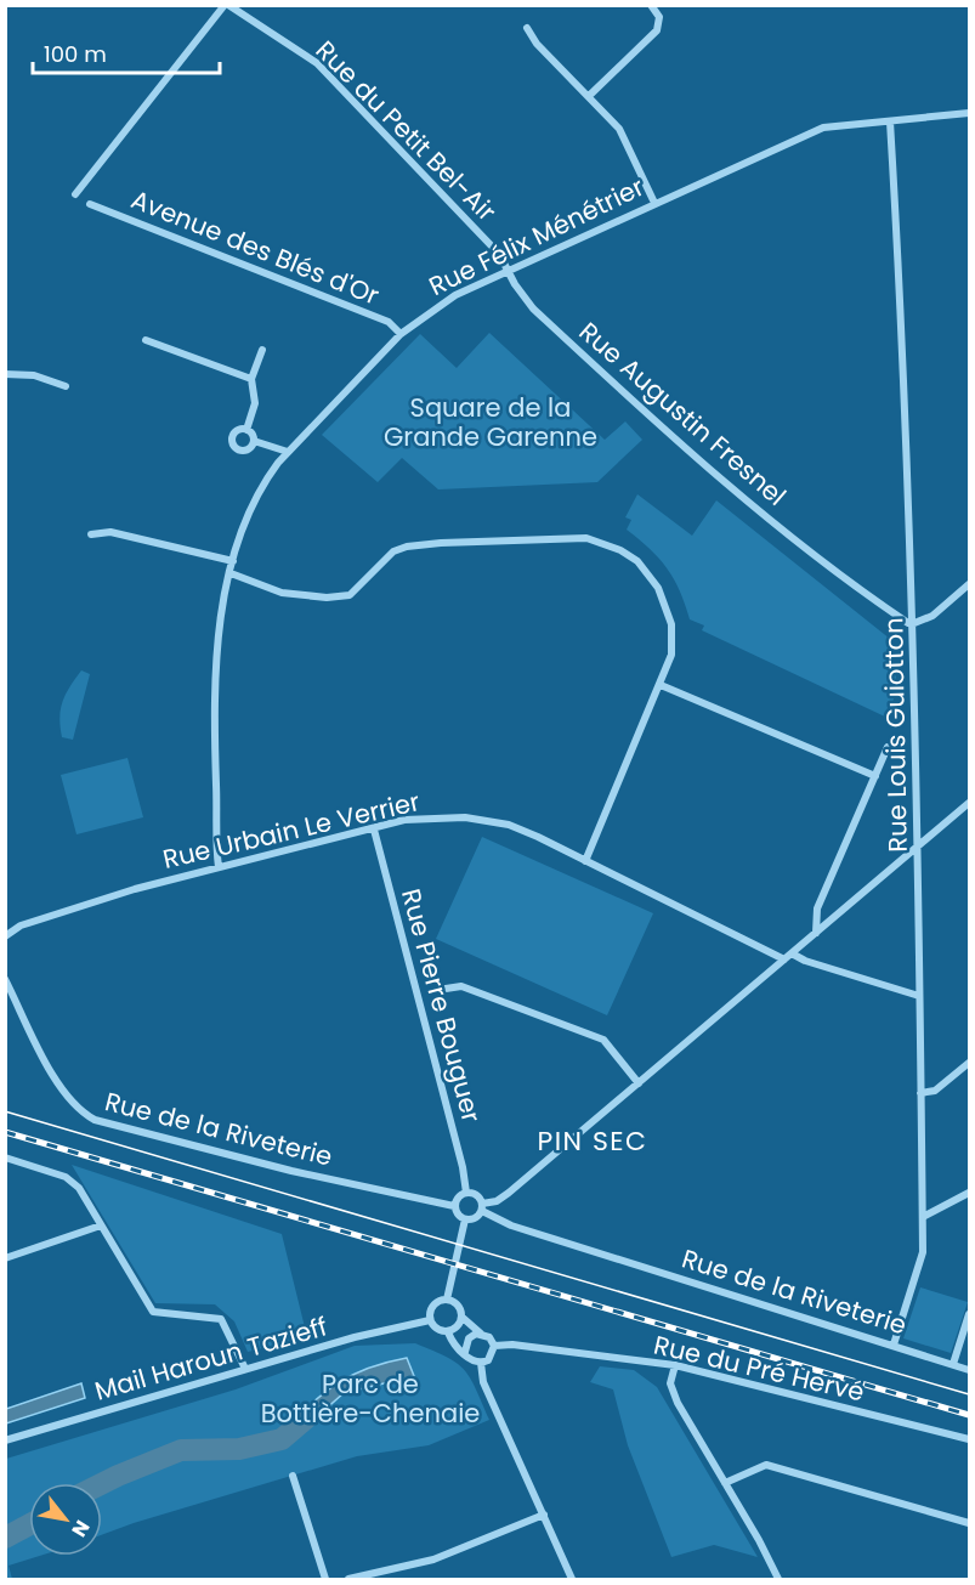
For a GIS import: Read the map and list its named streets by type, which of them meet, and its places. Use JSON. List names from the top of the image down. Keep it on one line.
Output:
{"streets":{"street":["Rue du Petit Bel-Air","Rue Félix Ménétrier","Avenue des Blés d'Or","Rue Augustin Fresnel","Rue Louis Guiotton","Rue Urbain Le Verrier","Rue Pierre Bouguer","Rue de la Riveterie","Mail Haroun Tazieff","Rue du Pré Hervé"]},"crossings":[["Rue du Petit Bel-Air","Rue Félix Ménétrier"],["Rue du Petit Bel-Air","Rue Augustin Fresnel"],["Rue Félix Ménétrier","Avenue des Blés d'Or"],["Rue Félix Ménétrier","Rue Augustin Fresnel"],["Rue Félix Ménétrier","Rue Louis Guiotton"],["Rue Félix Ménétrier","Rue Urbain Le Verrier"],["Rue Augustin Fresnel","Rue Louis Guiotton"],["Rue Louis Guiotton","Rue de la Riveterie"],["Rue Urbain Le Verrier","Rue Pierre Bouguer"],["Rue Pierre Bouguer","Rue de la Riveterie"]],"districts":["PIN SEC"],"parks":["Square de la Grande Garenne","Parc de Bottière-Chenaie"],"scale_bar":"100 m","north":"bottom right"}
